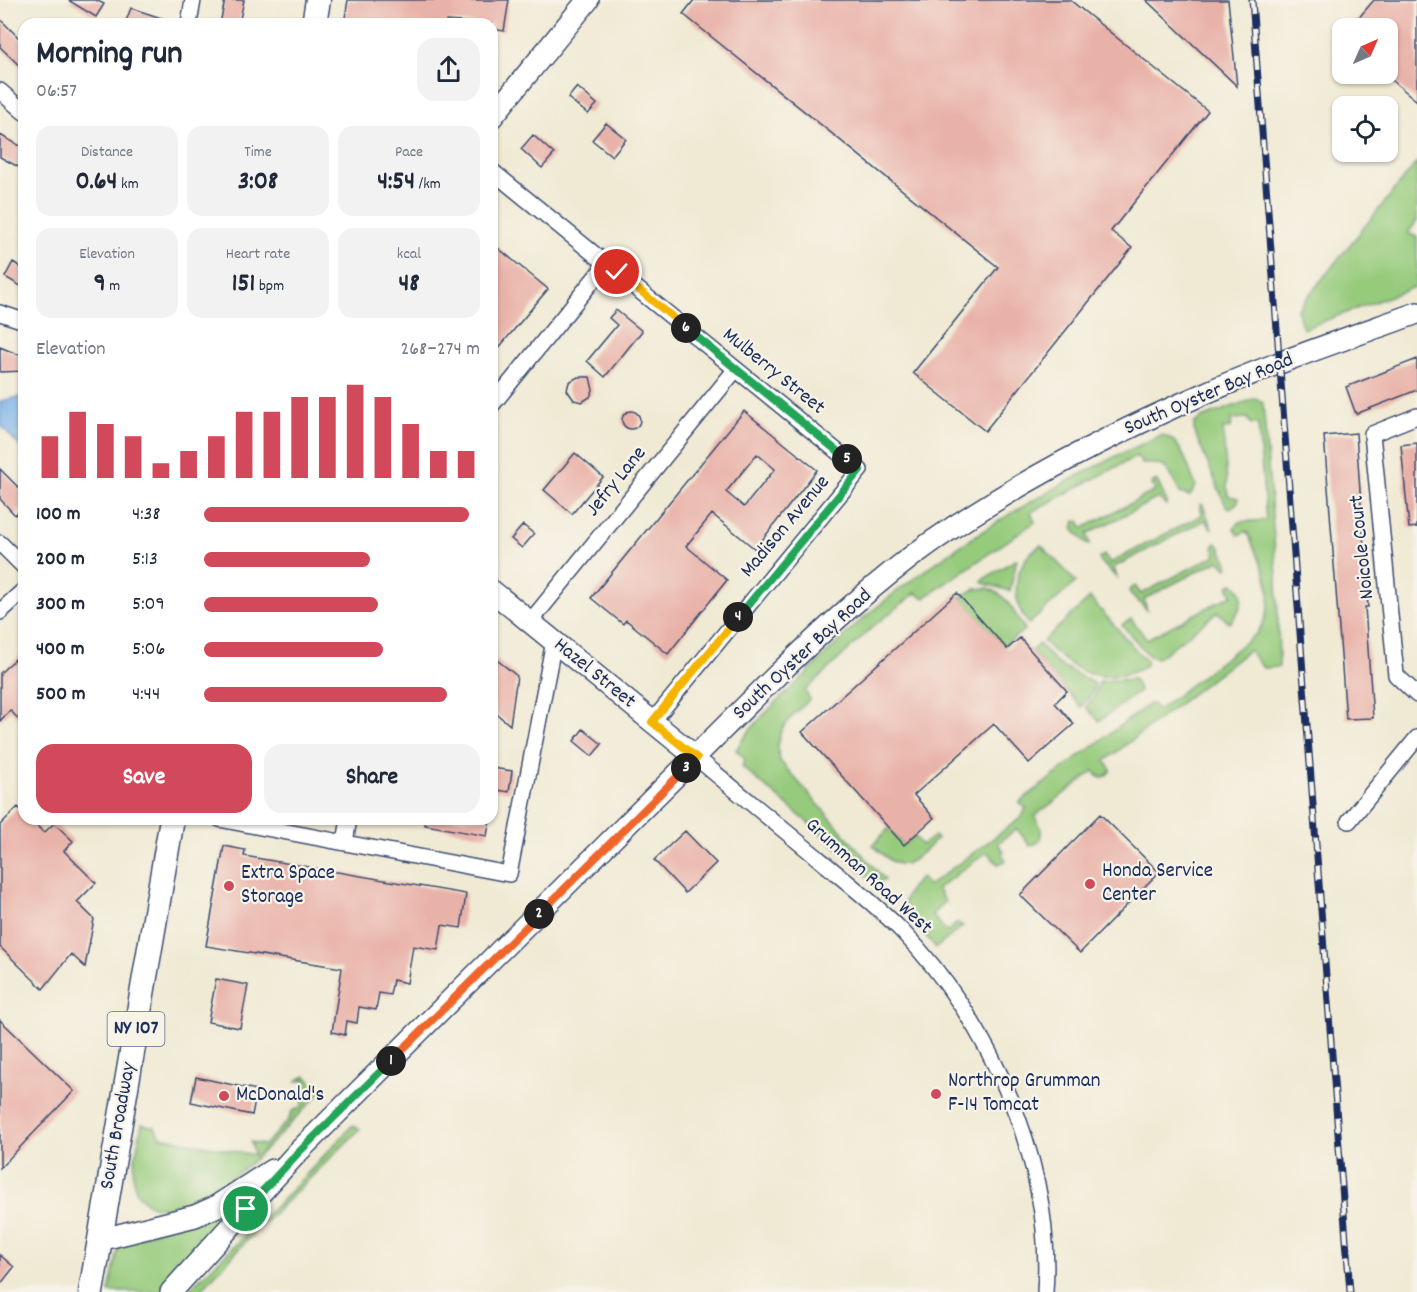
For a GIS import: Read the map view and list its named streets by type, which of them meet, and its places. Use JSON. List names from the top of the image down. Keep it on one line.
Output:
{"streets":{"main road":["South Oyster Bay Road","Hazel Street","NY 107","South Broadway"],"street":["Mulberry Street","Jefry Lane","Madison Avenue","Noicole Court","Grumman Road West"]},"crossings":[["Mulberry Street","Jefry Lane"],["Mulberry Street","Madison Avenue"],["South Oyster Bay Road","Hazel Street"],["South Oyster Bay Road","Grumman Road West"],["South Oyster Bay Road","South Broadway"],["Jefry Lane","Hazel Street"],["Madison Avenue","Hazel Street"],["Hazel Street","Grumman Road West"]],"places":["Honda Service Center","Extra Space Storage","Northrop Grumman F-14 Tomcat","McDonald's"],"north":"top right","page":{"heading":["Morning run","06:57"],"stats":[["Distance","0.64 km"],["Time","3:08"],["Pace","4:54 /km"],["Elevation","9 m"],["Heart rate","151 bpm"],["kcal","48"]],"pins":["6","5","4","3","2","1"],"chart":["Elevation","268–274 m"],"list":[{"name":"100 m","note":"4:38"},{"name":"200 m","note":"5:13"},{"name":"300 m","note":"5:09"},{"name":"400 m","note":"5:06"},{"name":"500 m","note":"4:44"}],"buttons":["Save","Share"]}}
